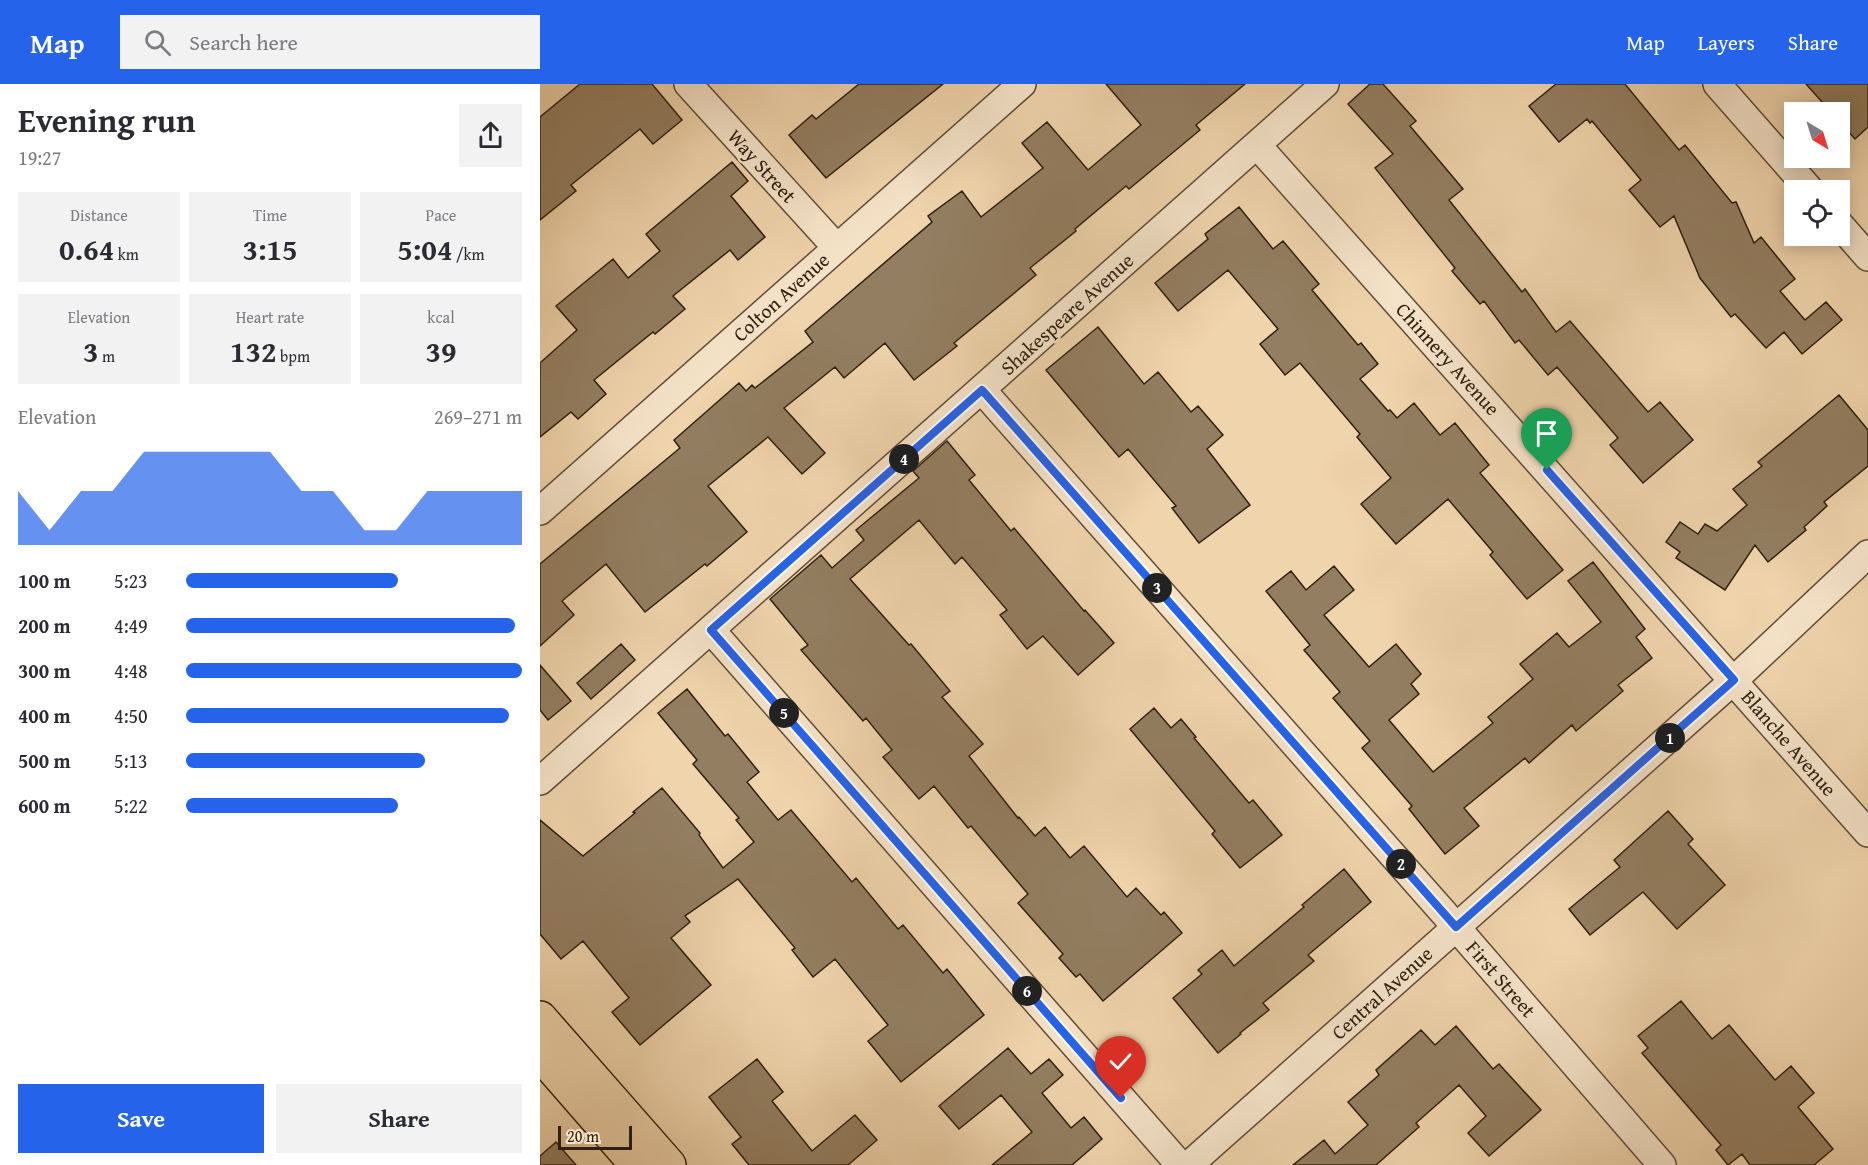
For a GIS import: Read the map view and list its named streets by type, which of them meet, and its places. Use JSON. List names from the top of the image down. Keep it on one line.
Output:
{"streets":{"street":["Way Street","Colton Avenue","Shakespeare Avenue","Chinnery Avenue","Blanche Avenue","First Street","Central Avenue"]},"crossings":[["Way Street","Colton Avenue"],["Shakespeare Avenue","Chinnery Avenue"],["Shakespeare Avenue","First Street"],["Chinnery Avenue","Blanche Avenue"],["Chinnery Avenue","Central Avenue"],["Blanche Avenue","Central Avenue"],["First Street","Central Avenue"]],"scale_bar":"20 m","north":"bottom right","page":{"header":"Map","search":"Search here","nav":["Map","Layers","Share"],"heading":["Evening run","19:27"],"stats":[["Distance","0.64 km"],["Time","3:15"],["Pace","5:04 /km"],["Elevation","3 m"],["Heart rate","132 bpm"],["kcal","39"]],"chart":["Elevation","269–271 m"],"pins":["4","3","5","1","2","6"],"list":[{"name":"100 m","note":"5:23"},{"name":"200 m","note":"4:49"},{"name":"300 m","note":"4:48"},{"name":"400 m","note":"4:50"},{"name":"500 m","note":"5:13"},{"name":"600 m","note":"5:22"}],"buttons":["Save","Share"],"scale":"20 m"}}
